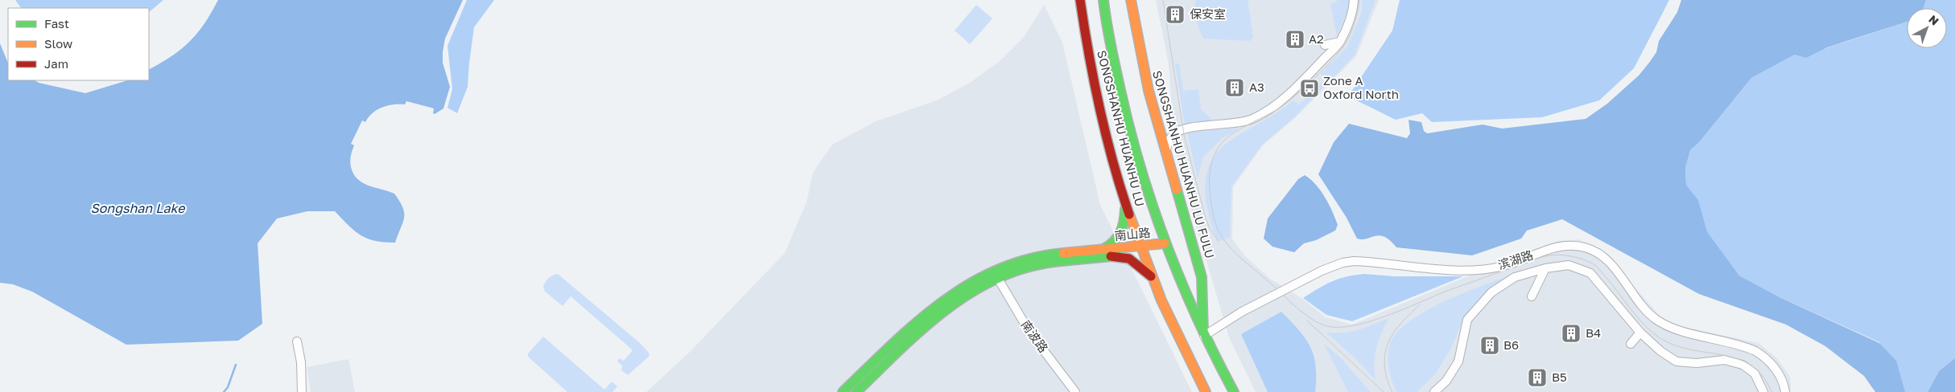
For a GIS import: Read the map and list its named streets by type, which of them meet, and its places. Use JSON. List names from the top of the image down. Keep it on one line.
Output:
{"streets":{"main road":["SONGSHANHU HUANHU LU","SONGSHANHU HUANHU LU FULU","南山路"],"street":["滨湖路","南波路"]},"crossings":[["SONGSHANHU HUANHU LU","SONGSHANHU HUANHU LU FULU"],["SONGSHANHU HUANHU LU","南山路"],["SONGSHANHU HUANHU LU","滨湖路"],["SONGSHANHU HUANHU LU FULU","滨湖路"],["南山路","南波路"]],"water":["Songshan Lake"],"places":{"building":["保安室","A2","A3","B4","B6","B5"],"bus stop":["Zone A Oxford North"]},"legend":["Fast","Slow","Jam"],"north":"top right"}
